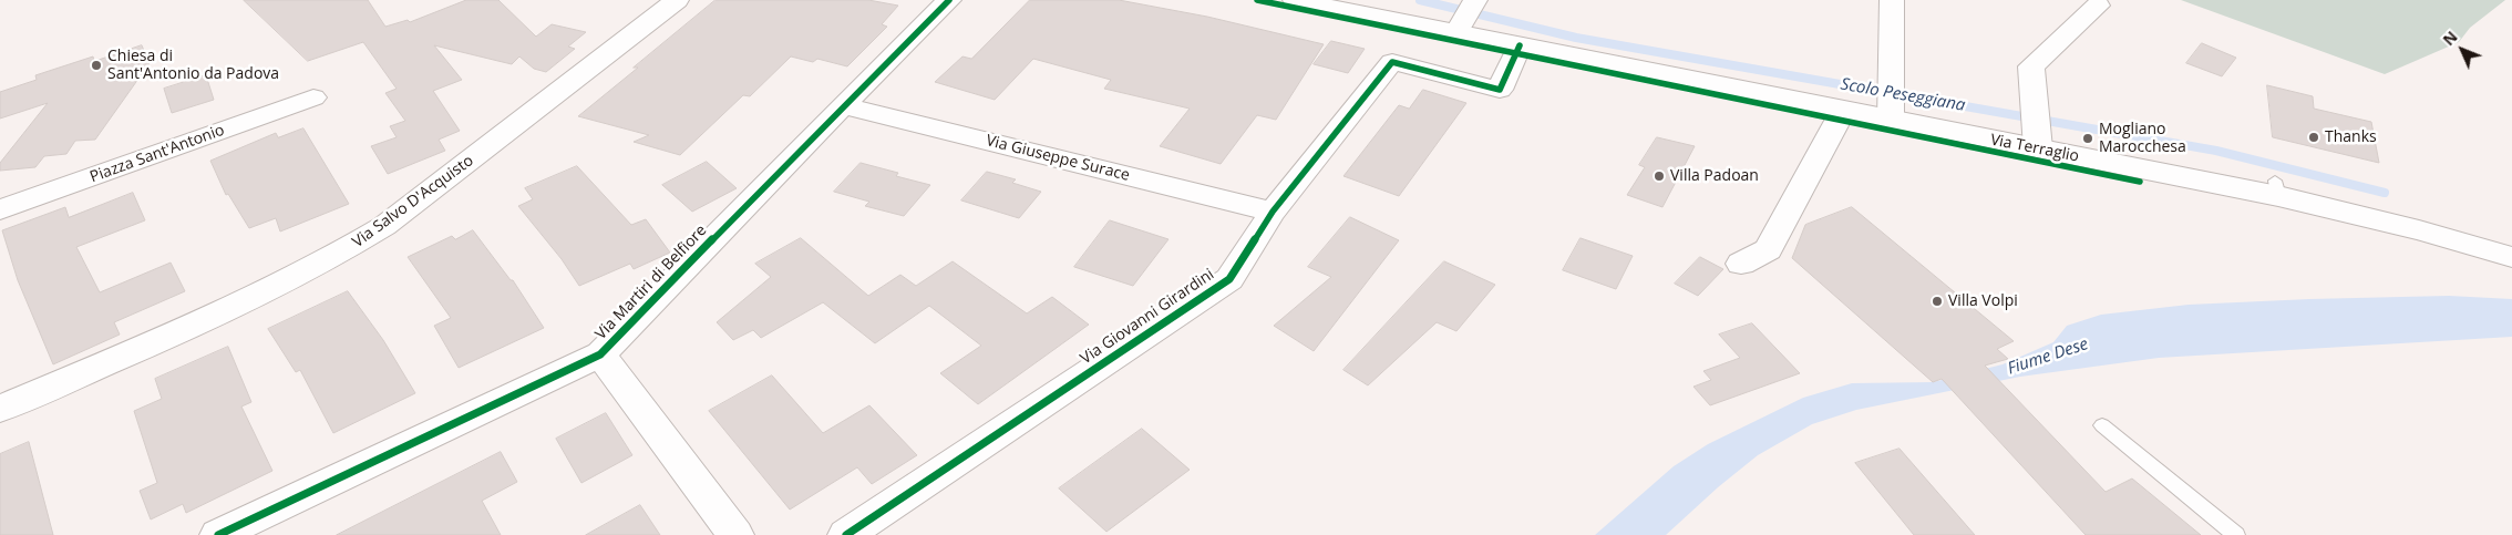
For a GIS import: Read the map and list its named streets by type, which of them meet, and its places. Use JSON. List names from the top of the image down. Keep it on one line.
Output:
{"streets":{"street":["Via Terraglio","Piazza Sant'Antonio","Via Giuseppe Surace","Via Salvo D'Acquisto","Via Martiri di Belfiore","Via Giovanni Girardini"]},"crossings":[["Via Terraglio","Via Giovanni Girardini"],["Via Giuseppe Surace","Via Martiri di Belfiore"],["Via Giuseppe Surace","Via Giovanni Girardini"]],"water":["Scolo Peseggiana","Fiume Dese"],"places":["Chiesa di Sant'Antonio da Padova","Thanks","Mogliano Marocchesa","Villa Padoan","Villa Volpi"],"north":"top left"}
